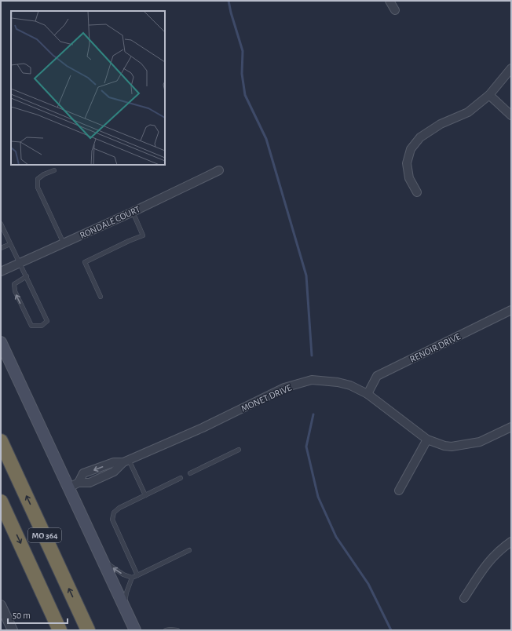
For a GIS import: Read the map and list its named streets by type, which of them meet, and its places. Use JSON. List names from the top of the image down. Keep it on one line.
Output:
{"streets":{"highway":["MO 364"],"street":["RONDALE COURT","RENOIR DRIVE","MONET DRIVE"]},"crossings":[["RENOIR DRIVE","MONET DRIVE"]],"scale_bar":"50 m"}
